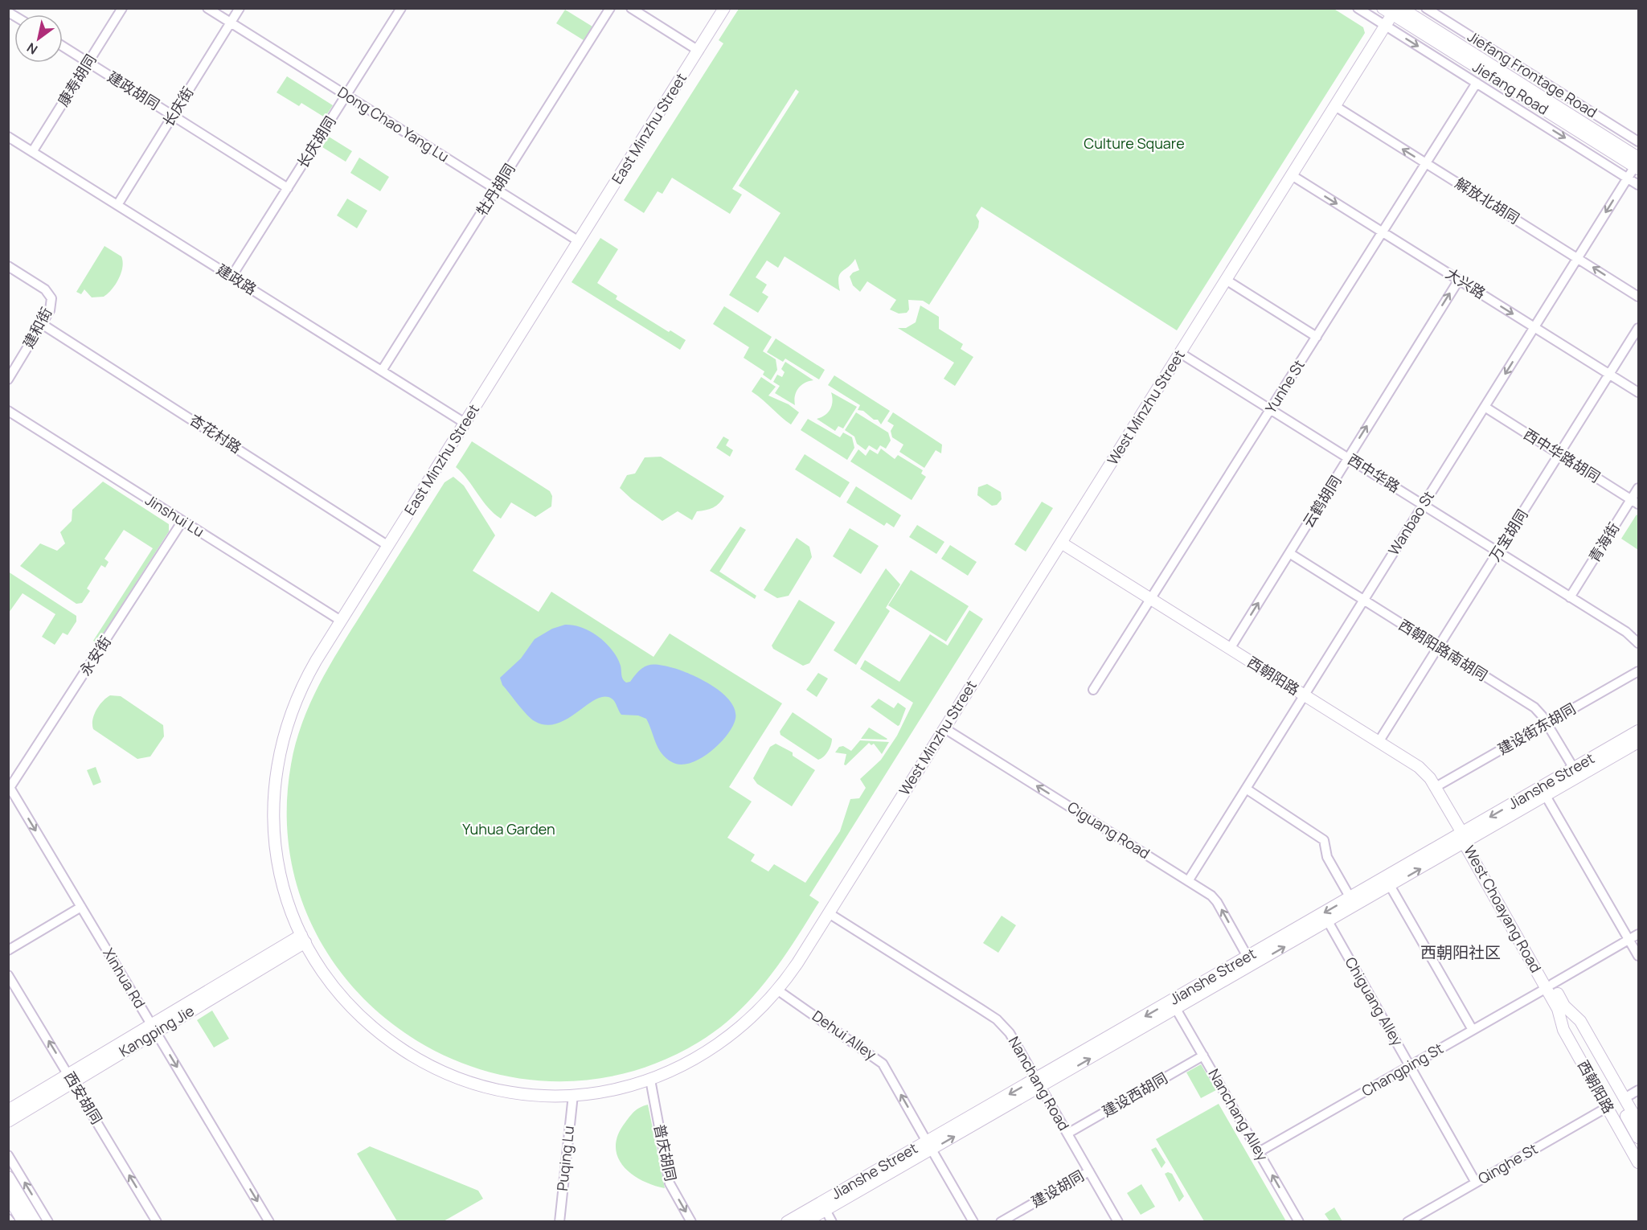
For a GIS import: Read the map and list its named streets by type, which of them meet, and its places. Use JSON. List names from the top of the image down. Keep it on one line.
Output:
{"streets":{"main road":["Jiefang Road","East Minzhu Street","West Minzhu Street","西朝阳路","Jianshe Street","West Choayang Road","Kangping Jie"],"street":["Jiefang Frontage Road","康寿胡同","建政胡同","长庆街","Dong Chao Yang Lu","长庆胡同","牡丹胡同","解放北胡同","建政路","大兴路","建和街","Yunhe St","杏花村路","西中华路胡同","西中华路","云鹤胡同","Jinshui Lu","Wanbao St","万宝胡同","青海街","西朝阳路南胡同","永安街","建设街东胡同","Ciguang Road","Xinhua Rd","Chiguang Alley","Dehui Alley","Changping St","Nanchang Road","建设西胡同","西安胡同","Nanchang Alley","普庆胡同","Puqing Lu","Qinghe St","建设胡同"]},"crossings":[["康寿胡同","建政胡同"],["康寿胡同","建政路"],["Jiefang Road","West Minzhu Street"],["Jiefang Road","Wanbao St"],["建政胡同","长庆街"],["建政胡同","长庆胡同"],["长庆街","Dong Chao Yang Lu"],["长庆街","建政路"],["Dong Chao Yang Lu","East Minzhu Street"],["Dong Chao Yang Lu","长庆胡同"],["Dong Chao Yang Lu","牡丹胡同"],["East Minzhu Street","建政路"],["East Minzhu Street","West Minzhu Street"],["East Minzhu Street","杏花村路"],["East Minzhu Street","Jinshui Lu"],["East Minzhu Street","Kangping Jie"],["长庆胡同","建政路"],["牡丹胡同","建政路"],["解放北胡同","Yunhe St"],["解放北胡同","West Minzhu Street"],["解放北胡同","Wanbao St"],["大兴路","Yunhe St"],["大兴路","West Minzhu Street"],["大兴路","云鹤胡同"],["大兴路","Wanbao St"],["大兴路","万宝胡同"],["建和街","杏花村路"],["Yunhe St","西中华路"],["Yunhe St","西朝阳路"],["West Minzhu Street","西中华路"],["West Minzhu Street","西朝阳路"],["West Minzhu Street","Ciguang Road"],["West Minzhu Street","Kangping Jie"],["West Minzhu Street","Dehui Alley"],["West Minzhu Street","Nanchang Road"],["West Minzhu Street","普庆胡同"],["West Minzhu Street","Puqing Lu"],["西中华路胡同","Wanbao St"],["西中华路胡同","万宝胡同"],["西中华路胡同","青海街"],["西中华路","云鹤胡同"],["西中华路","Wanbao St"],["西中华路","万宝胡同"],["西中华路","青海街"],["云鹤胡同","西朝阳路南胡同"],["云鹤胡同","西朝阳路"],["Jinshui Lu","永安街"],["Wanbao St","西朝阳路南胡同"],["Wanbao St","西朝阳路"],["Wanbao St","Ciguang Road"],["万宝胡同","西朝阳路南胡同"],["万宝胡同","西朝阳路"],["西朝阳路南胡同","建设街东胡同"],["西朝阳路南胡同","Jianshe Street"],["永安街","Xinhua Rd"],["西朝阳路","建设街东胡同"],["西朝阳路","Jianshe Street"],["西朝阳路","West Choayang Road"],["西朝阳路","Qinghe St"],["Jianshe Street","Ciguang Road"],["Jianshe Street","West Choayang Road"],["Jianshe Street","Chiguang Alley"],["Jianshe Street","Dehui Alley"],["Jianshe Street","Nanchang Road"],["Jianshe Street","Nanchang Alley"],["West Choayang Road","Changping St"],["Xinhua Rd","Kangping Jie"],["Chiguang Alley","Changping St"],["Chiguang Alley","Qinghe St"],["Kangping Jie","西安胡同"],["Changping St","Nanchang Alley"],["Nanchang Road","建设西胡同"],["Nanchang Road","建设胡同"],["建设西胡同","Nanchang Alley"]],"one_way":["解放北胡同","大兴路","云鹤胡同","Ciguang Road","Xinhua Rd","Dehui Alley","西安胡同","普庆胡同"],"districts":["西朝阳社区"],"parks":["Culture Square","Yuhua Garden"],"north":"bottom left"}
